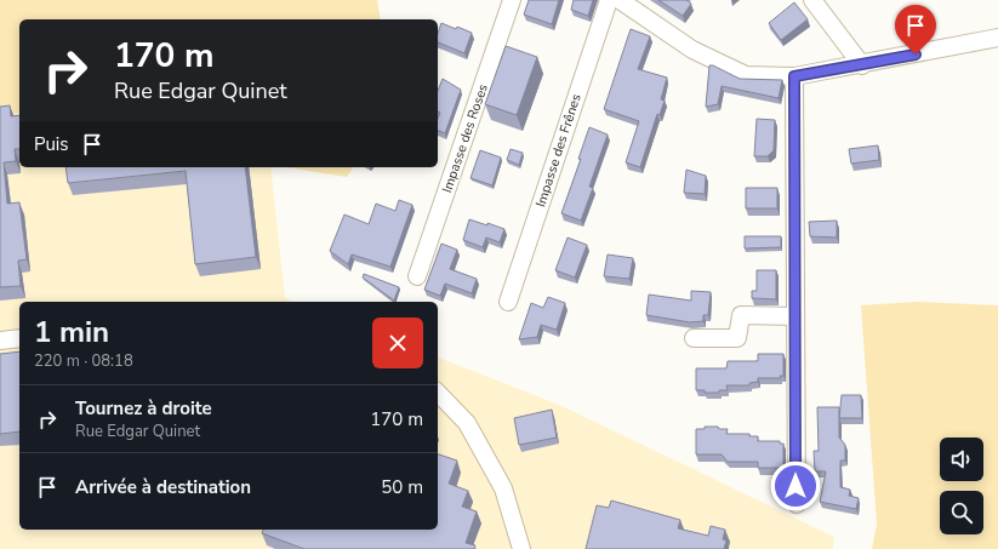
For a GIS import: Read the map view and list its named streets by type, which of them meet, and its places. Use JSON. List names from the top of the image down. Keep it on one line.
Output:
{"streets":{"street":["Impasse des Roses","Impasse des Frênes"]},"page":{"turn":["170 m","Rue Edgar Quinet"],"then":"Puis","heading":["1 min","220 m · 08:18"],"list":[{"name":"Tournez à droite","note":"Rue Edgar Quinet","value":"170 m"},{"name":"Arrivée à destination","value":"50 m"}]}}
